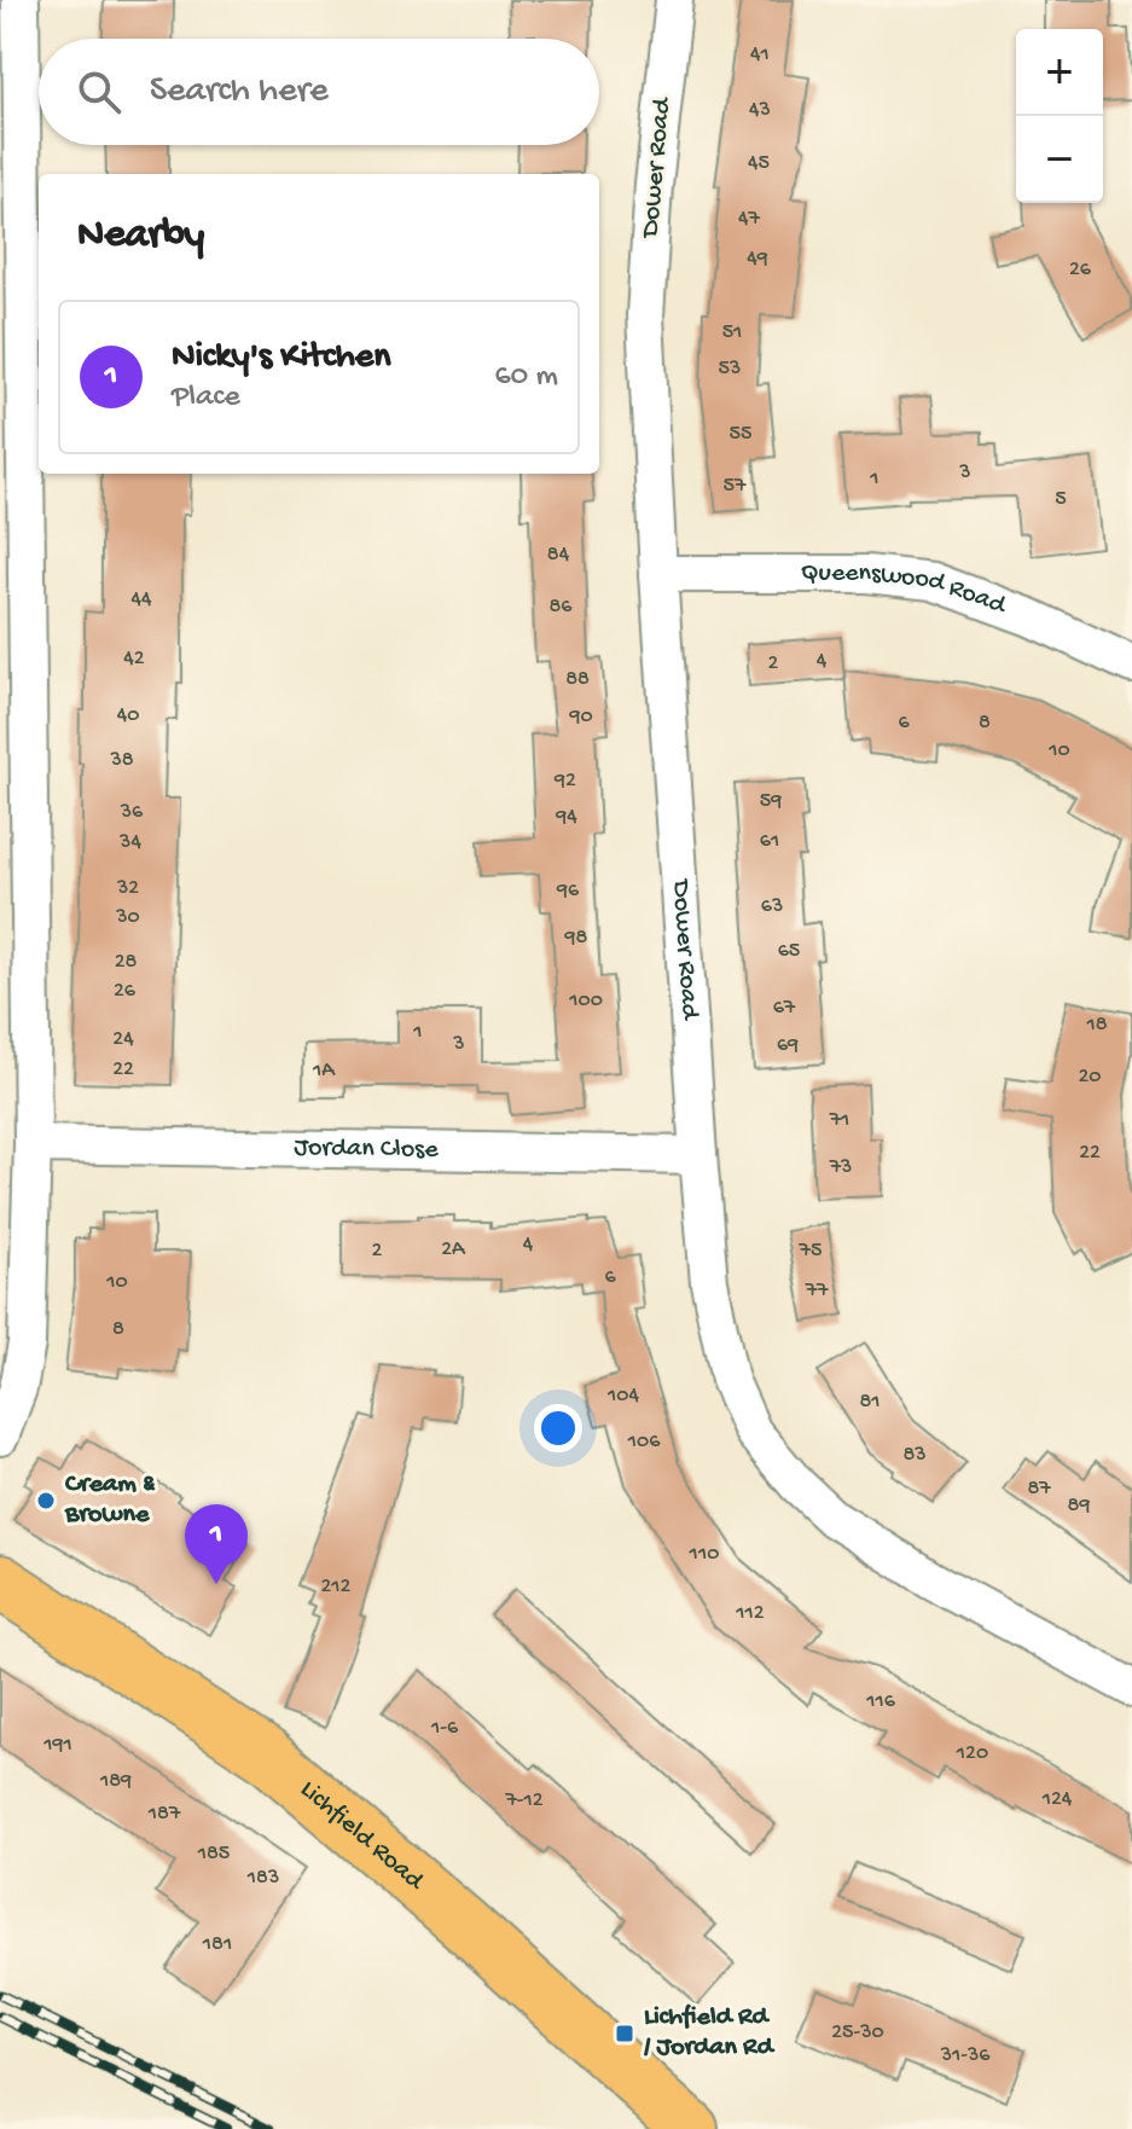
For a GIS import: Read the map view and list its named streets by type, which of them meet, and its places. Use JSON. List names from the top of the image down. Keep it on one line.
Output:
{"streets":{"main road":["Lichfield Road"],"street":["Dower Road","Queenswood Road","Jordan Close"]},"crossings":[["Dower Road","Queenswood Road"],["Dower Road","Jordan Close"]],"places":{"other":["Cream & Browne"],"transit":["Lichfield Rd / Jordan Rd"]},"house_numbers":["41","43","45","47","49","26","51","53","55","3","1","57","5","84","44","86","42","4","2","88","40","90","6","8","10","38","92","59","36","94","61","34","32","96","63","30","98","65","28","26","100","67","18","1","24","3","69","22","1A","20","71","22","73","4","2A","2","75","6","10","77","8","104","81","106","83","87","89","110","212","112","116","1-6","191","120","189","124","7-12","187","185","183","181","25-30","31-36"],"page":{"map_buttons":["+","−"],"search":"Search here","heading":"Nearby","list":[{"mark":"1","name":"Nicky's Kitchen","note":"Place","value":"60 m"}],"pins":"1"}}
